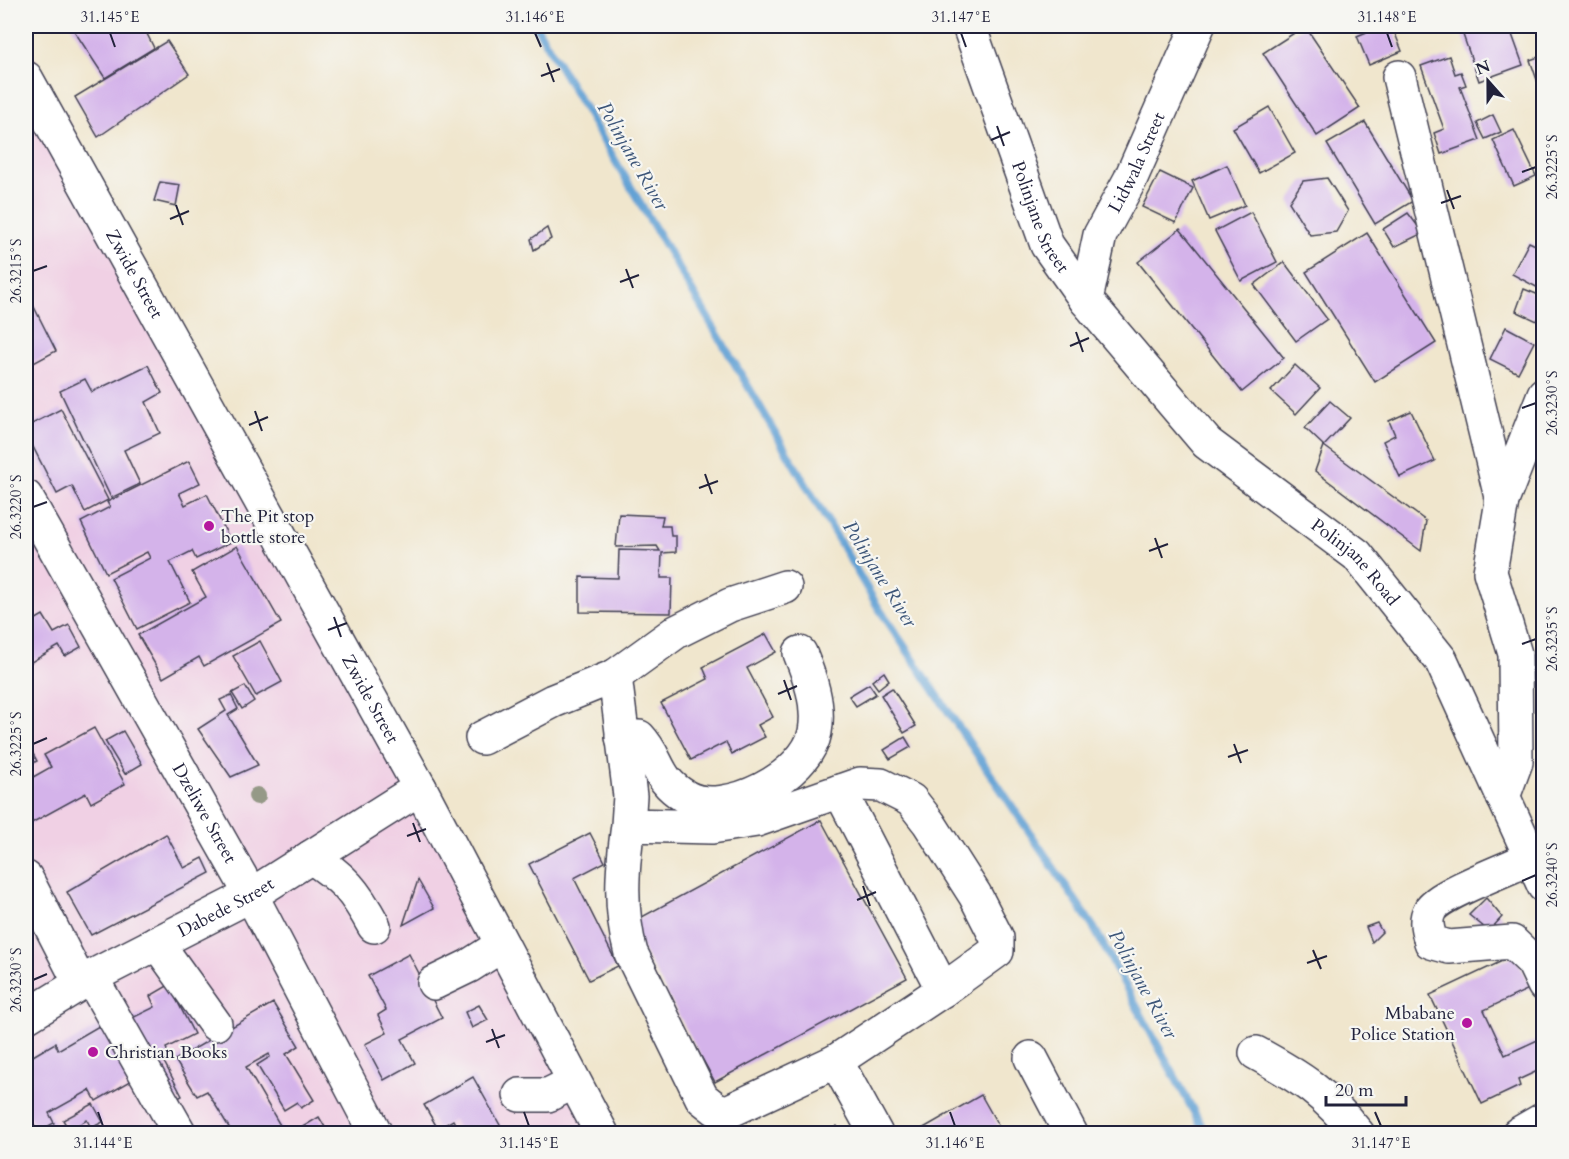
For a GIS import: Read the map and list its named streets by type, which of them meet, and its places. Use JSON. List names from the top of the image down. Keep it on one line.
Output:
{"streets":{"street":["Lidwala Street","Polinjane Street","Zwide Street","Polinjane Road","Dzeliwe Street","Dabede Street"]},"crossings":[["Lidwala Street","Polinjane Street"],["Lidwala Street","Polinjane Road"],["Polinjane Street","Polinjane Road"],["Zwide Street","Dabede Street"],["Dzeliwe Street","Dabede Street"]],"water":["Polinjane River"],"places":["The Pit stop bottle store","Mbabane Police Station","Christian Books"],"scale_bar":"20 m","north":"top","coordinates":["31.145°E","31.146°E","31.147°E","31.148°E","26.3225°S","26.3215°S","26.3230°S","26.3220°S","26.3235°S","26.3240°S","31.144°E"]}
